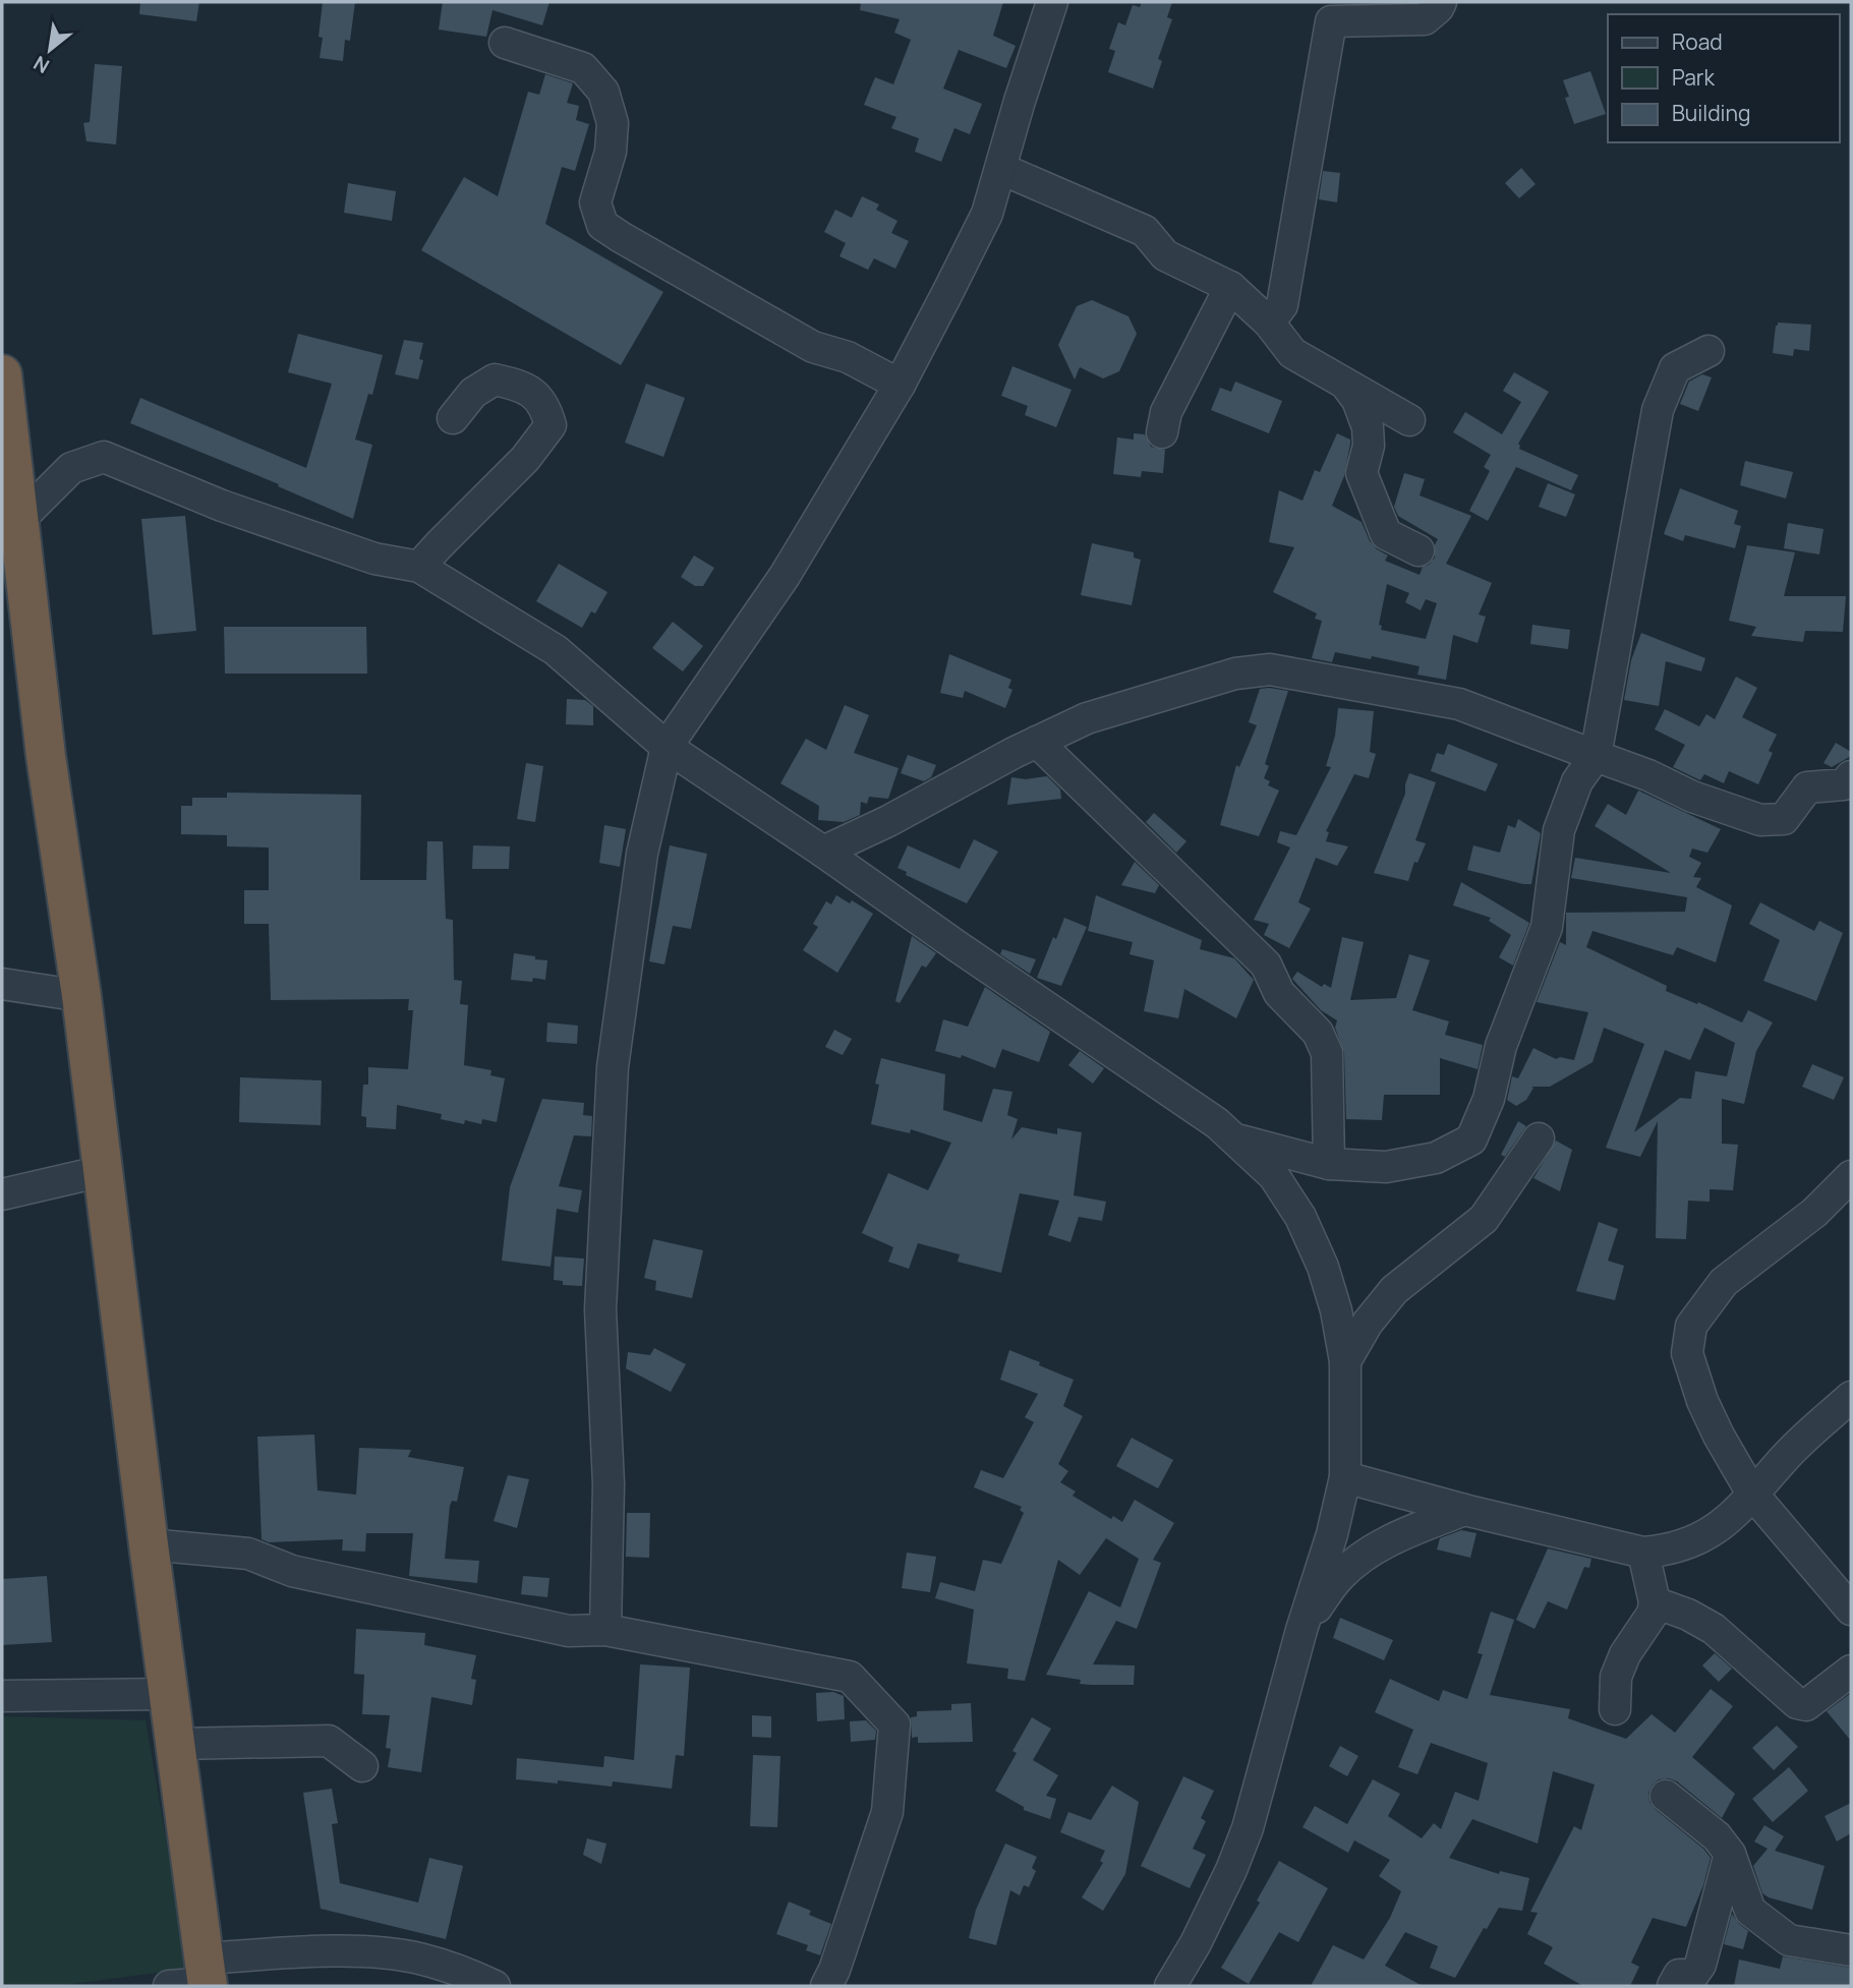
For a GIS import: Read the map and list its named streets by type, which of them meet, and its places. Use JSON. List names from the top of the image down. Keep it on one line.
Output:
{"legend":["Road","Park","Building"],"north":"bottom left"}
